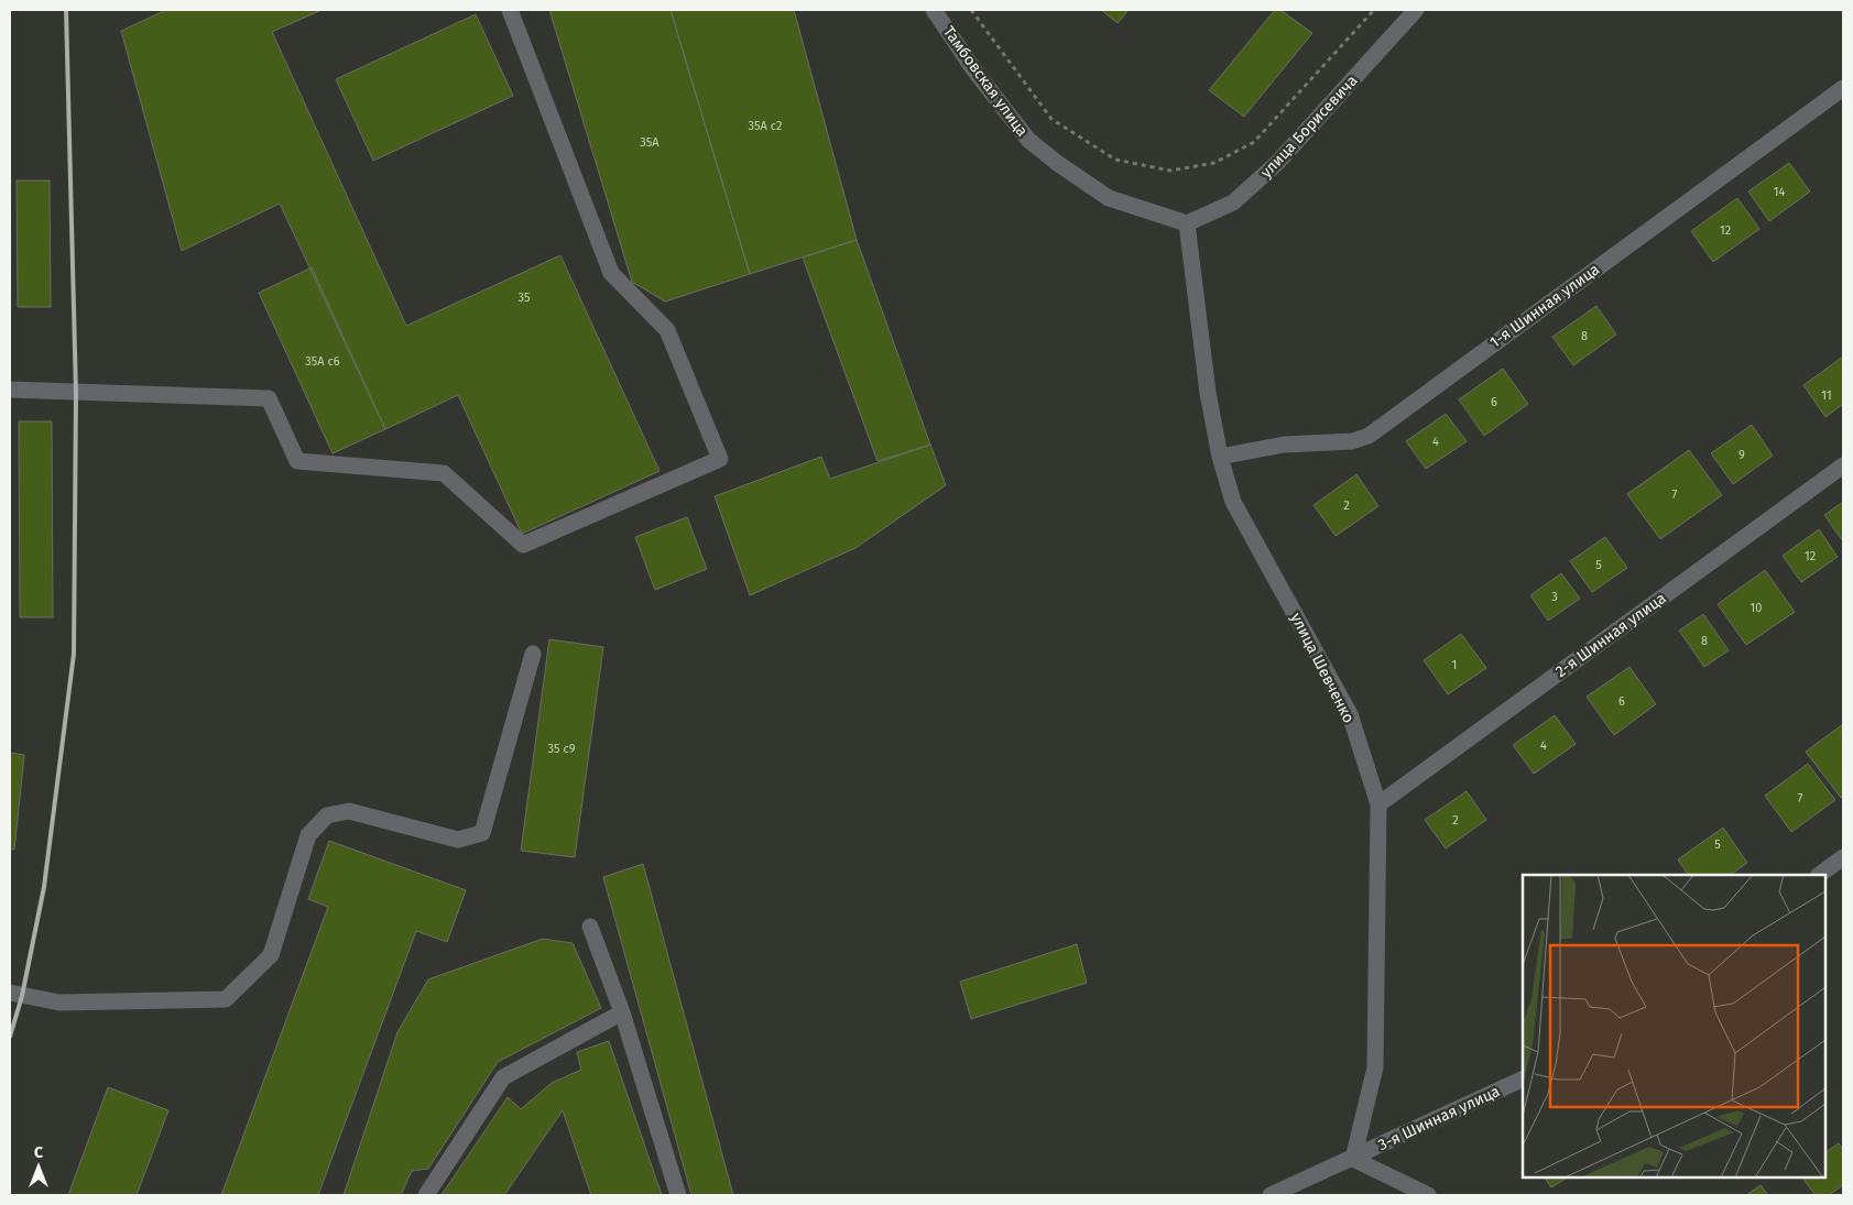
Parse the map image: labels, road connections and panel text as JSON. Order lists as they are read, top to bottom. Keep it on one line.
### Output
{"streets":{"street":["Тамбовская улица","улица Борисевича","1-я Шинная улица","2-я Шинная улица","улица Шевченко","3-я Шинная улица"]},"crossings":[["Тамбовская улица","улица Борисевича"],["Тамбовская улица","улица Шевченко"],["улица Борисевича","улица Шевченко"],["1-я Шинная улица","улица Шевченко"],["2-я Шинная улица","улица Шевченко"],["улица Шевченко","3-я Шинная улица"]],"house_numbers":["35А с2","35А","14","12","35","8","35А с6","11","6","4","9","7","2","12","5","3","10","8","1","6","4","35 с9","7","2","5"],"north":"top"}
